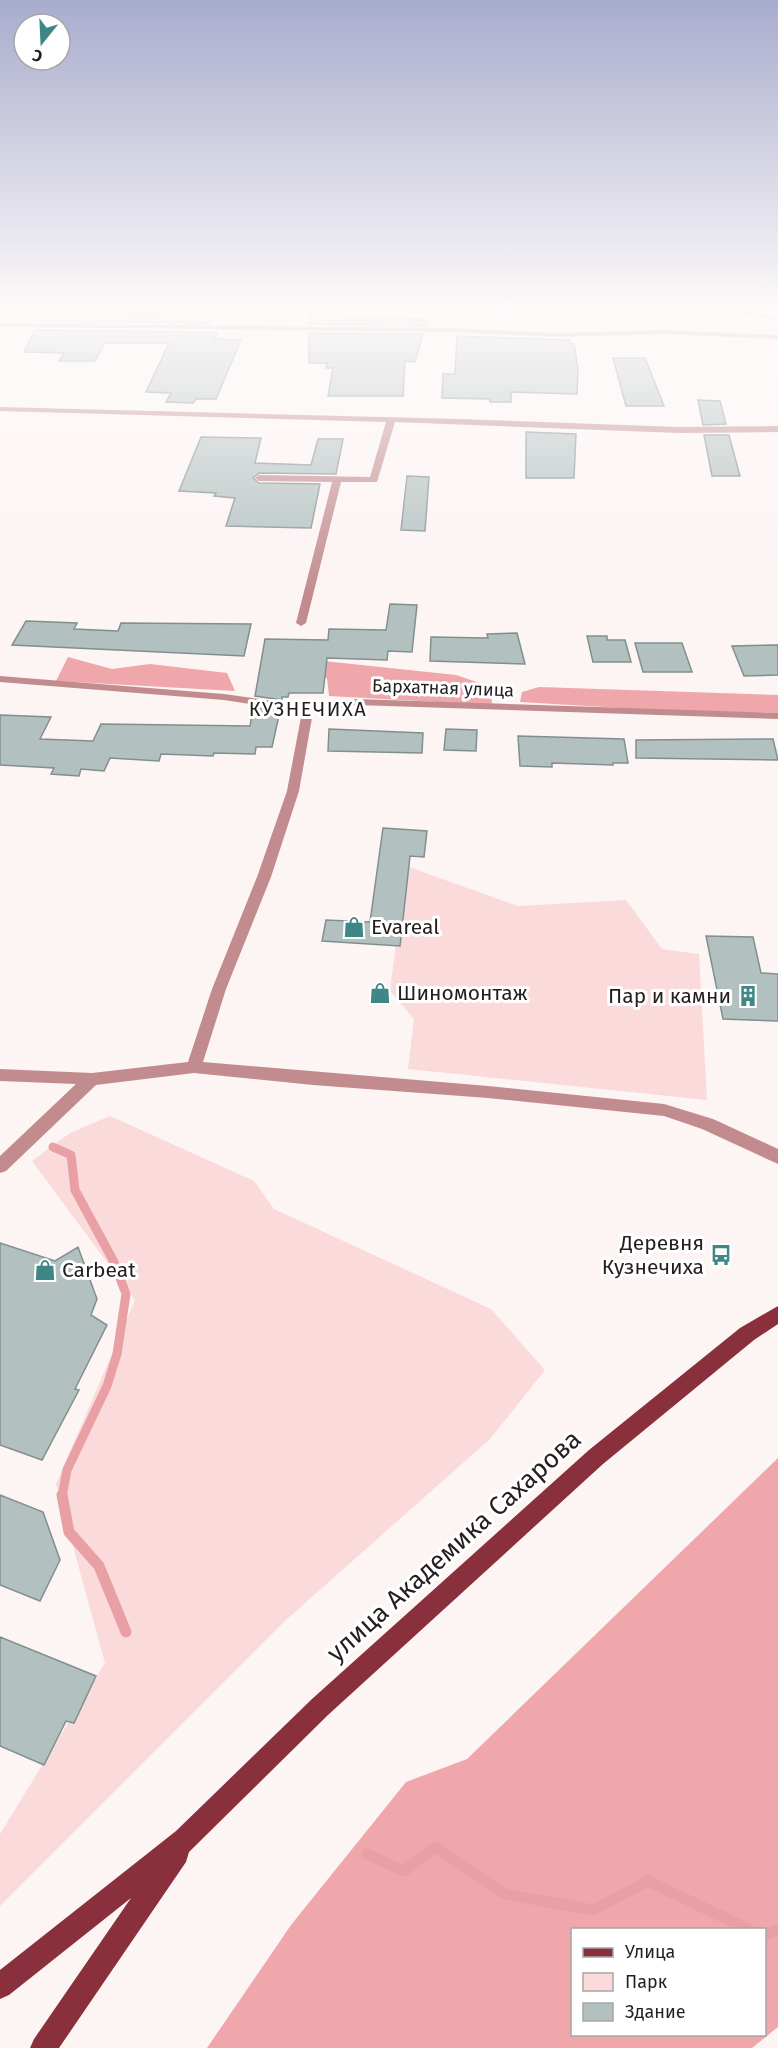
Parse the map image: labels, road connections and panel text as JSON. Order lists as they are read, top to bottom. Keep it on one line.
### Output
{"streets":{"main road":["улица Академика Сахарова"],"street":["Бархатная улица"]},"districts":["КУЗНЕЧИХА"],"places":{"shop":["Evareal","Шиномонтаж","Carbeat"],"building":["Пар и камни"],"bus stop":["Деревня Кузнечиха"]},"legend":["Улица","Парк","Здание"],"north":"bottom"}
